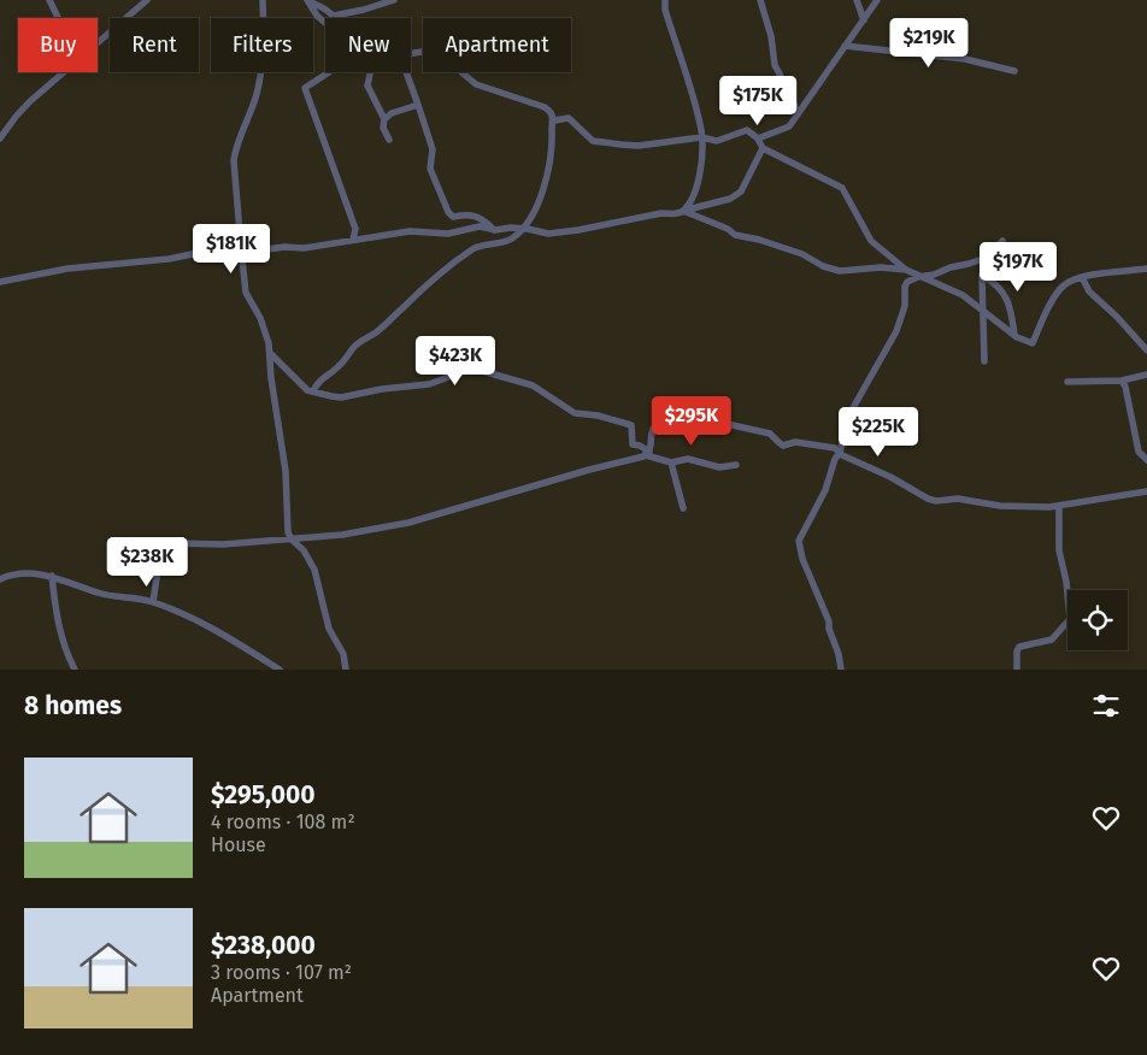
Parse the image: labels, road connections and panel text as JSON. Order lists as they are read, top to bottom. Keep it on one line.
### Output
{"page":{"price":["$219K","$175K","$181K","$197K","$423K","$295K","$225K","$238K"],"chip":["Buy","Rent","Filters","New","Apartment"],"heading":"8 homes","list":[{"name":"$295,000","note":"4 rooms · 108 m² · House"},{"name":"$238,000","note":"3 rooms · 107 m² · Apartment"}]}}
